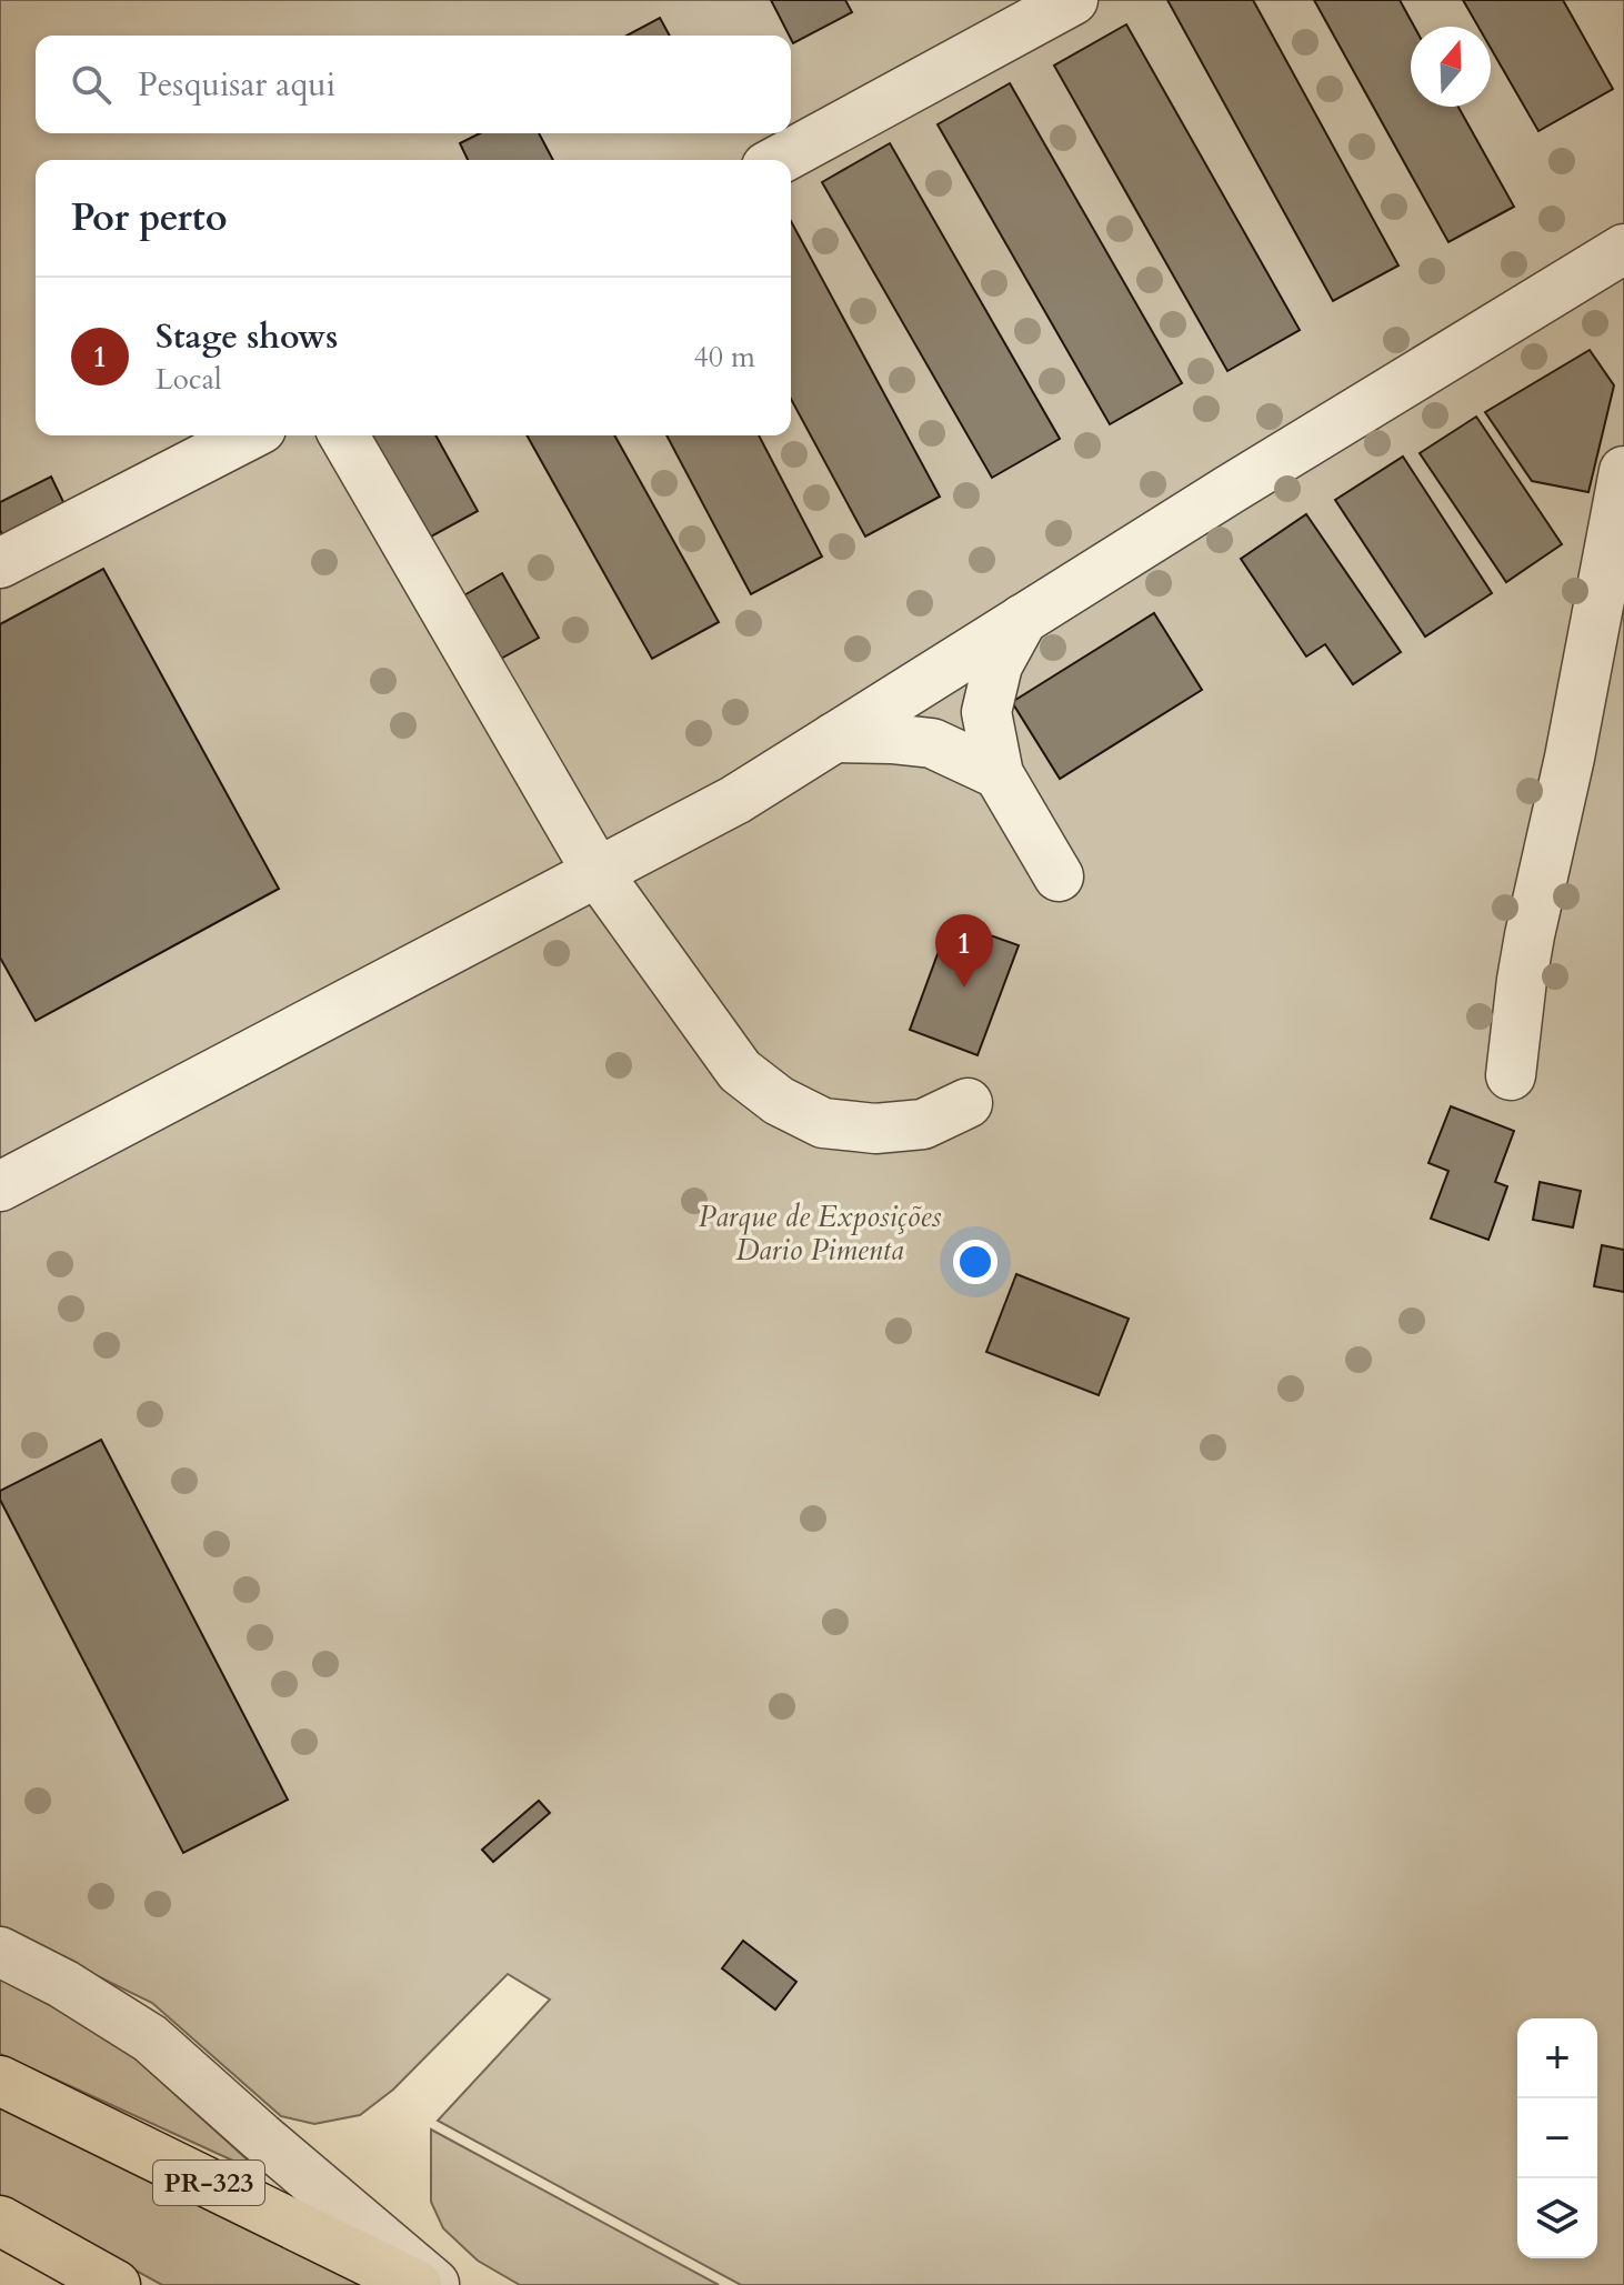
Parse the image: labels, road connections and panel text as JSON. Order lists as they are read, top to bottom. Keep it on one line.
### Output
{"streets":{"highway":["PR-323"]},"parks":["Parque de Exposições Dario Pimenta"],"north":"top","page":{"search":"Pesquisar aqui","heading":"Por perto","list":[{"mark":"1","name":"Stage shows","note":"Local","value":"40 m"}],"pins":"1","map_buttons":["+","−"]}}
